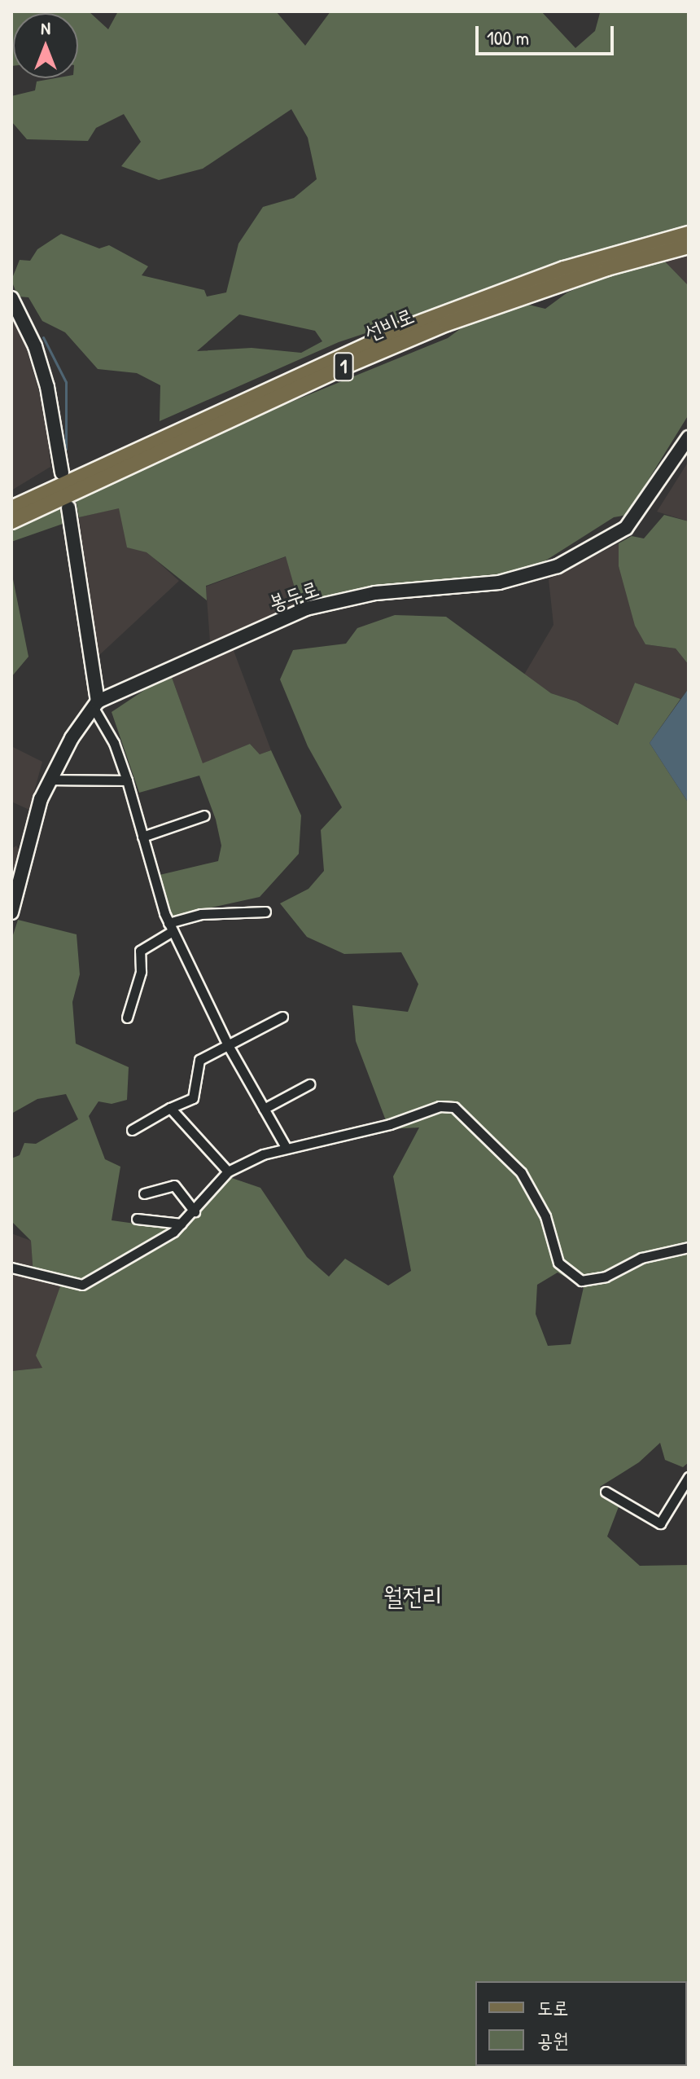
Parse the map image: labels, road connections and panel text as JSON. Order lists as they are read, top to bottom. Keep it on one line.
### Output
{"streets":{"main road":["선비로","1","봉두로"]},"districts":["월전리"],"legend":["도로","공원"],"scale_bar":"100 m","north":"top"}
